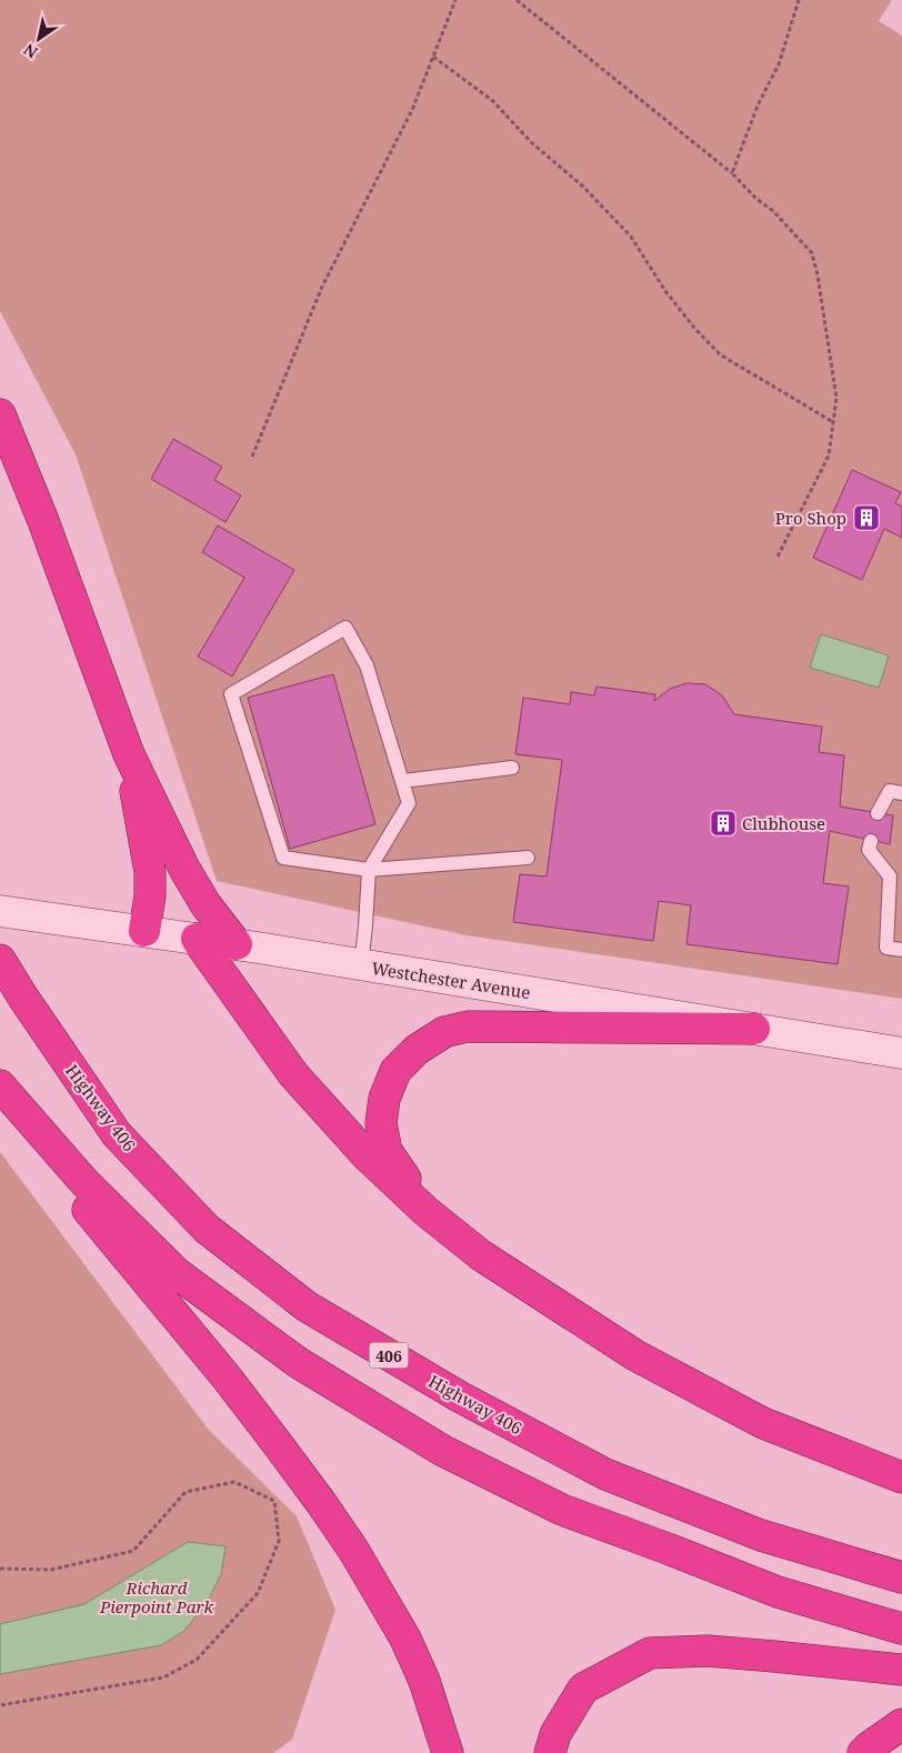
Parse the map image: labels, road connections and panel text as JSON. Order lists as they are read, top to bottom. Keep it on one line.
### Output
{"streets":{"highway":["Highway 406","406"],"main road":["Westchester Avenue"]},"parks":["Richard Pierpoint Park"],"places":{"building":["Pro Shop","Clubhouse"]},"north":"bottom left"}
